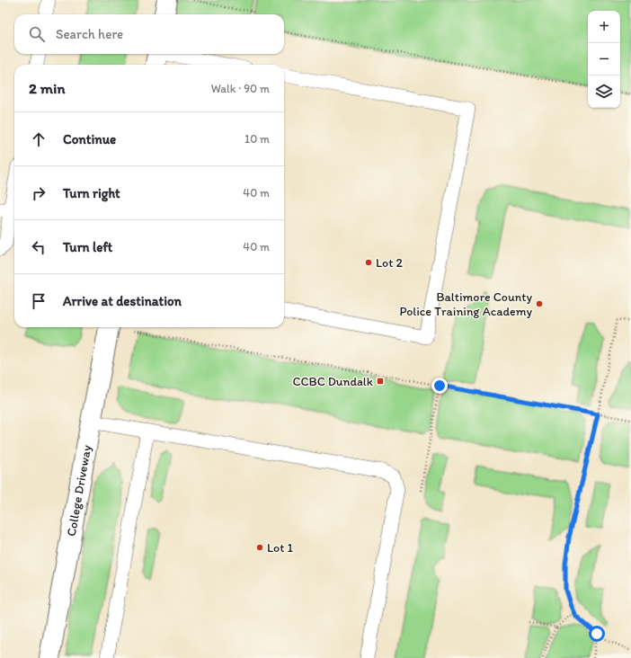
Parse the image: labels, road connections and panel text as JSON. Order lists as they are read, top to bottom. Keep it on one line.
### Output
{"streets":{"street":["College Driveway"]},"places":{"other":["Lot 2","Baltimore County Police Training Academy","Lot 1"],"transit":["CCBC Dundalk"]},"page":{"map_buttons":["+","−"],"search":"Search here","heading":["2 min","Walk · 90 m"],"list":[["Continue","10 m"],["Turn right","40 m"],["Turn left","40 m"],"Arrive at destination"]}}
